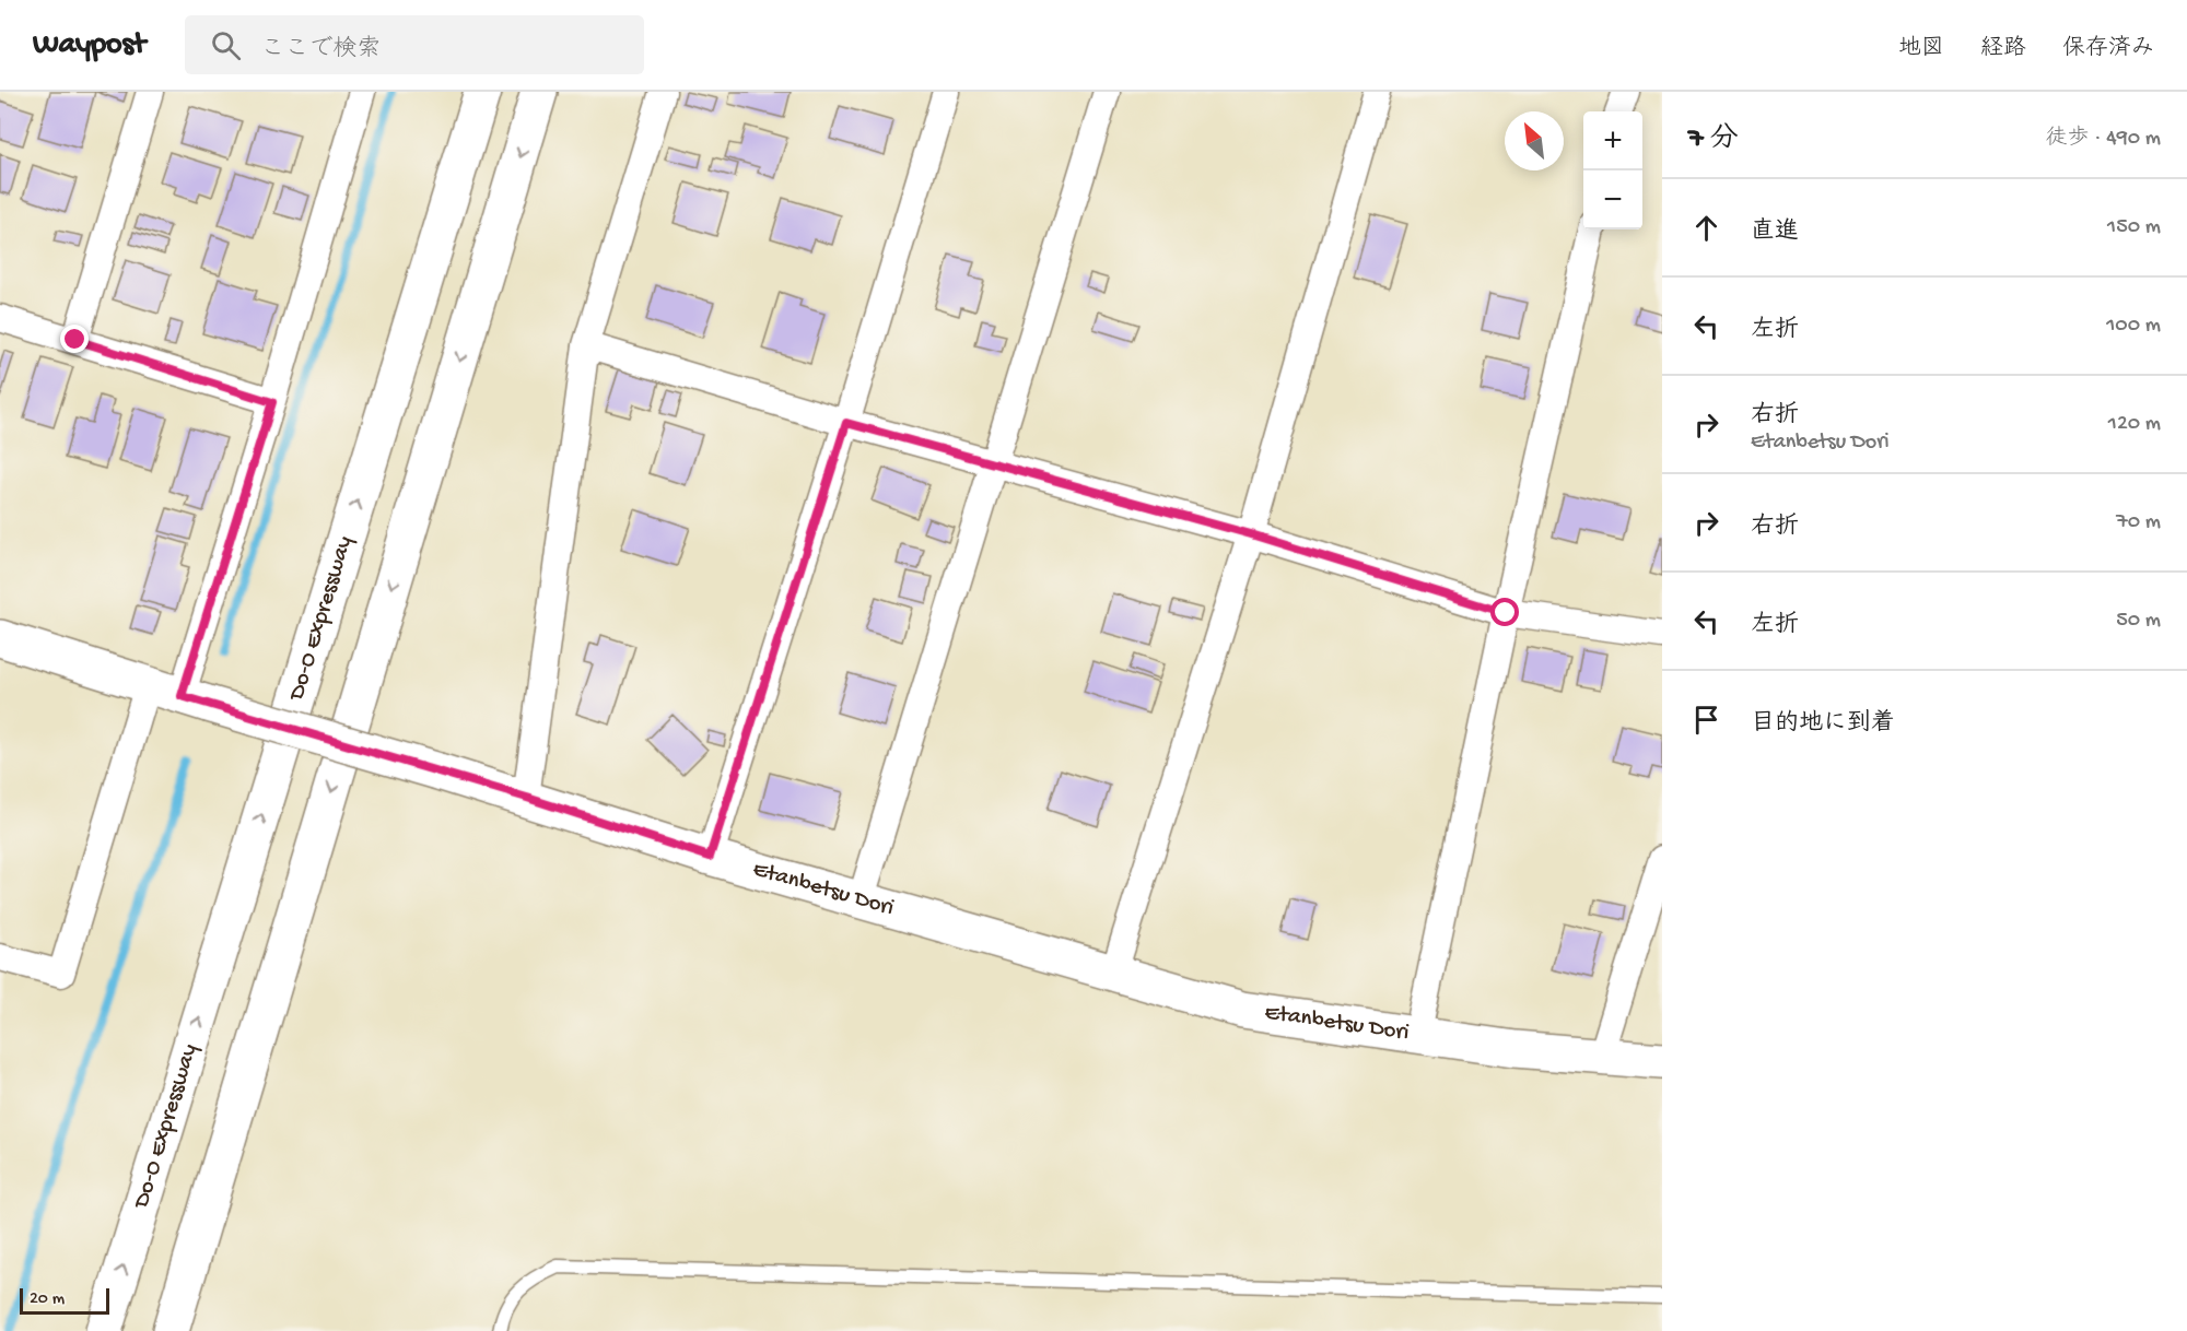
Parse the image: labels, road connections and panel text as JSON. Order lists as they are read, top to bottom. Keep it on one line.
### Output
{"streets":{"main road":["Do-O Expressway","Etanbetsu Dori"]},"scale_bar":"20 m","north":"top left","page":{"header":"Waypost","search":"ここで検索","nav":["地図","経路","保存済み"],"heading":["7 分","徒歩 · 490 m"],"map_buttons":["+","−"],"list":[["直進","150 m"],["左折","100 m"],["右折","Etanbetsu Dori","120 m"],["右折","70 m"],["左折","50 m"],"目的地に到着"],"scale":"20 m"}}
